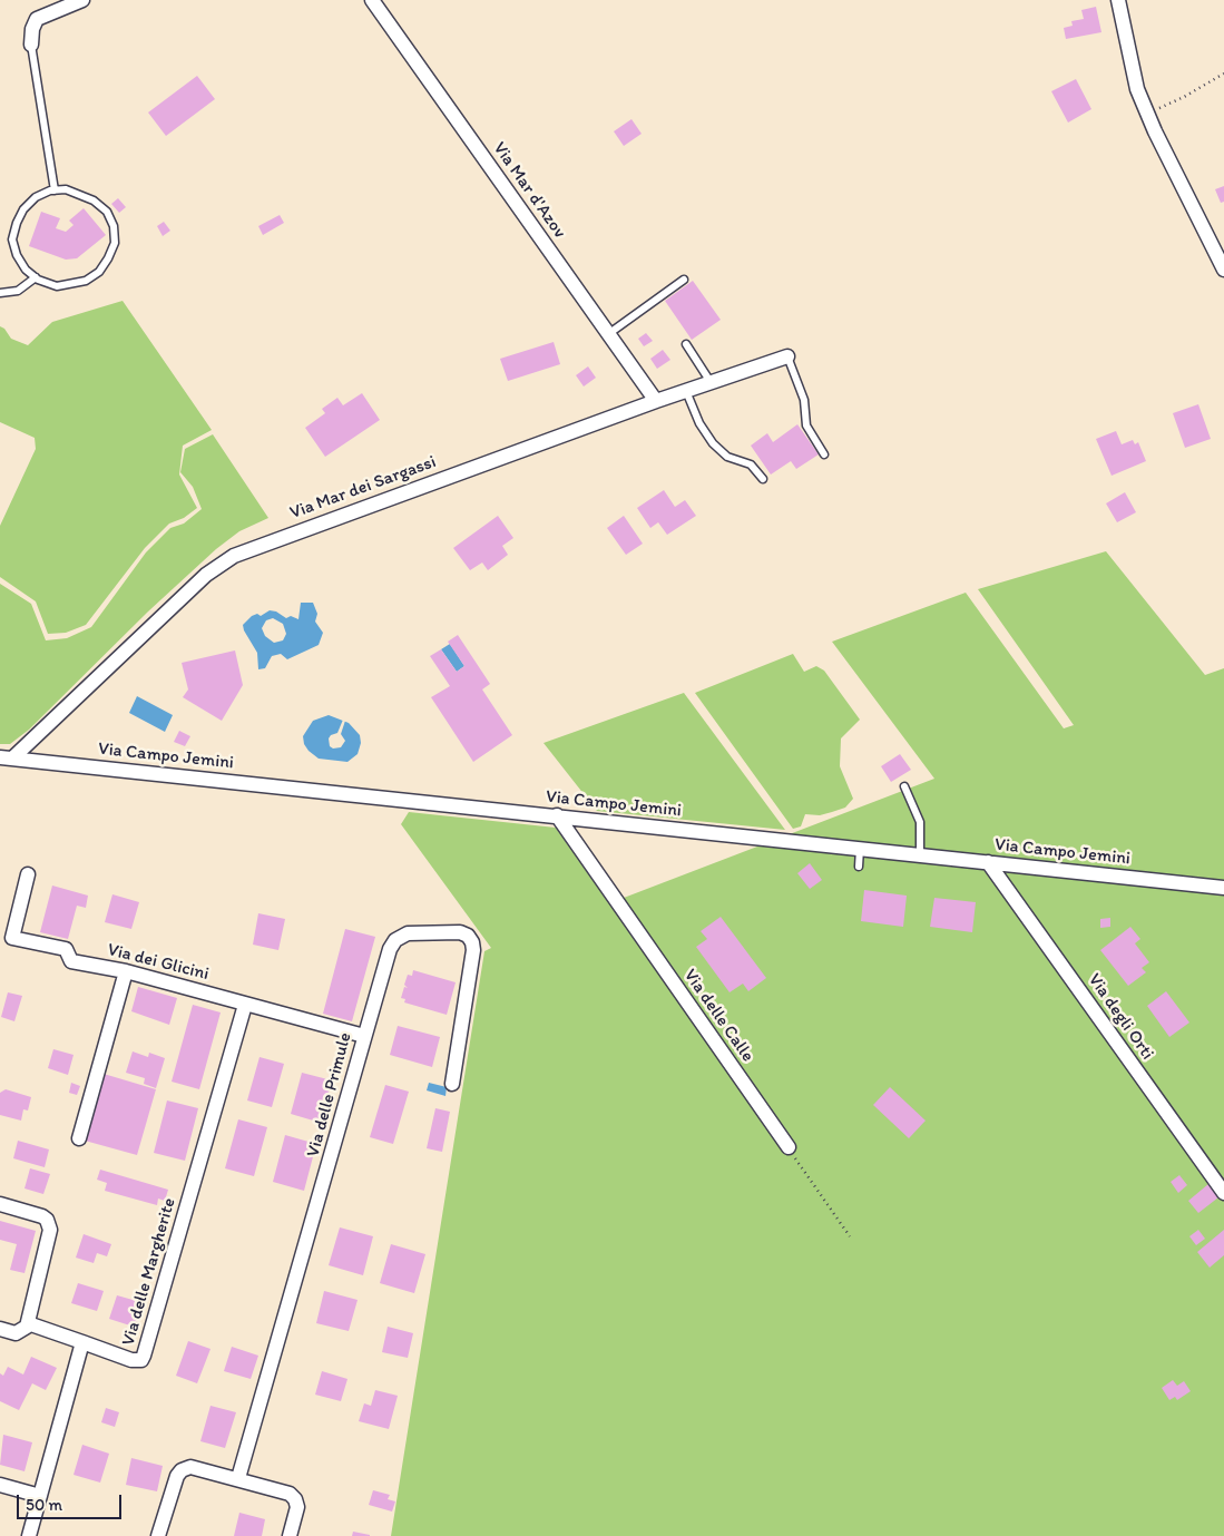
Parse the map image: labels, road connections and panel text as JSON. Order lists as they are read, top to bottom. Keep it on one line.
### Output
{"streets":{"street":["Via Mar d'Azov","Via Mar dei Sargassi","Via Campo Jemini","Via dei Glicini","Via delle Calle","Via degli Orti","Via delle Primule","Via delle Margherite"]},"crossings":[["Via Mar d'Azov","Via Mar dei Sargassi"],["Via Mar dei Sargassi","Via Campo Jemini"],["Via Campo Jemini","Via delle Calle"],["Via Campo Jemini","Via degli Orti"],["Via dei Glicini","Via delle Primule"],["Via dei Glicini","Via delle Margherite"]],"scale_bar":"50 m"}
